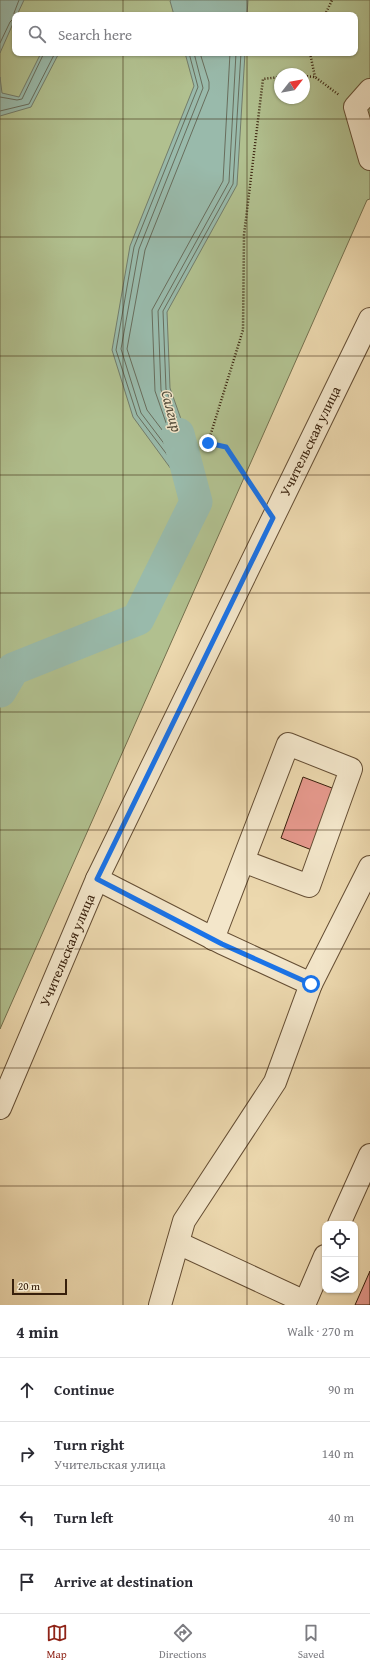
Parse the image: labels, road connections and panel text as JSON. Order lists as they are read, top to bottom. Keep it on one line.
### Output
{"streets":{"street":["Учительская улица"]},"water":["Салгир"],"scale_bar":"20 m","north":"top right","page":{"search":"Search here","scale":"20 m","heading":["4 min","Walk · 270 m"],"list":[["Continue","90 m"],["Turn right","Учительская улица","140 m"],["Turn left","40 m"],"Arrive at destination"],"nav":["Map","Directions","Saved"]}}
